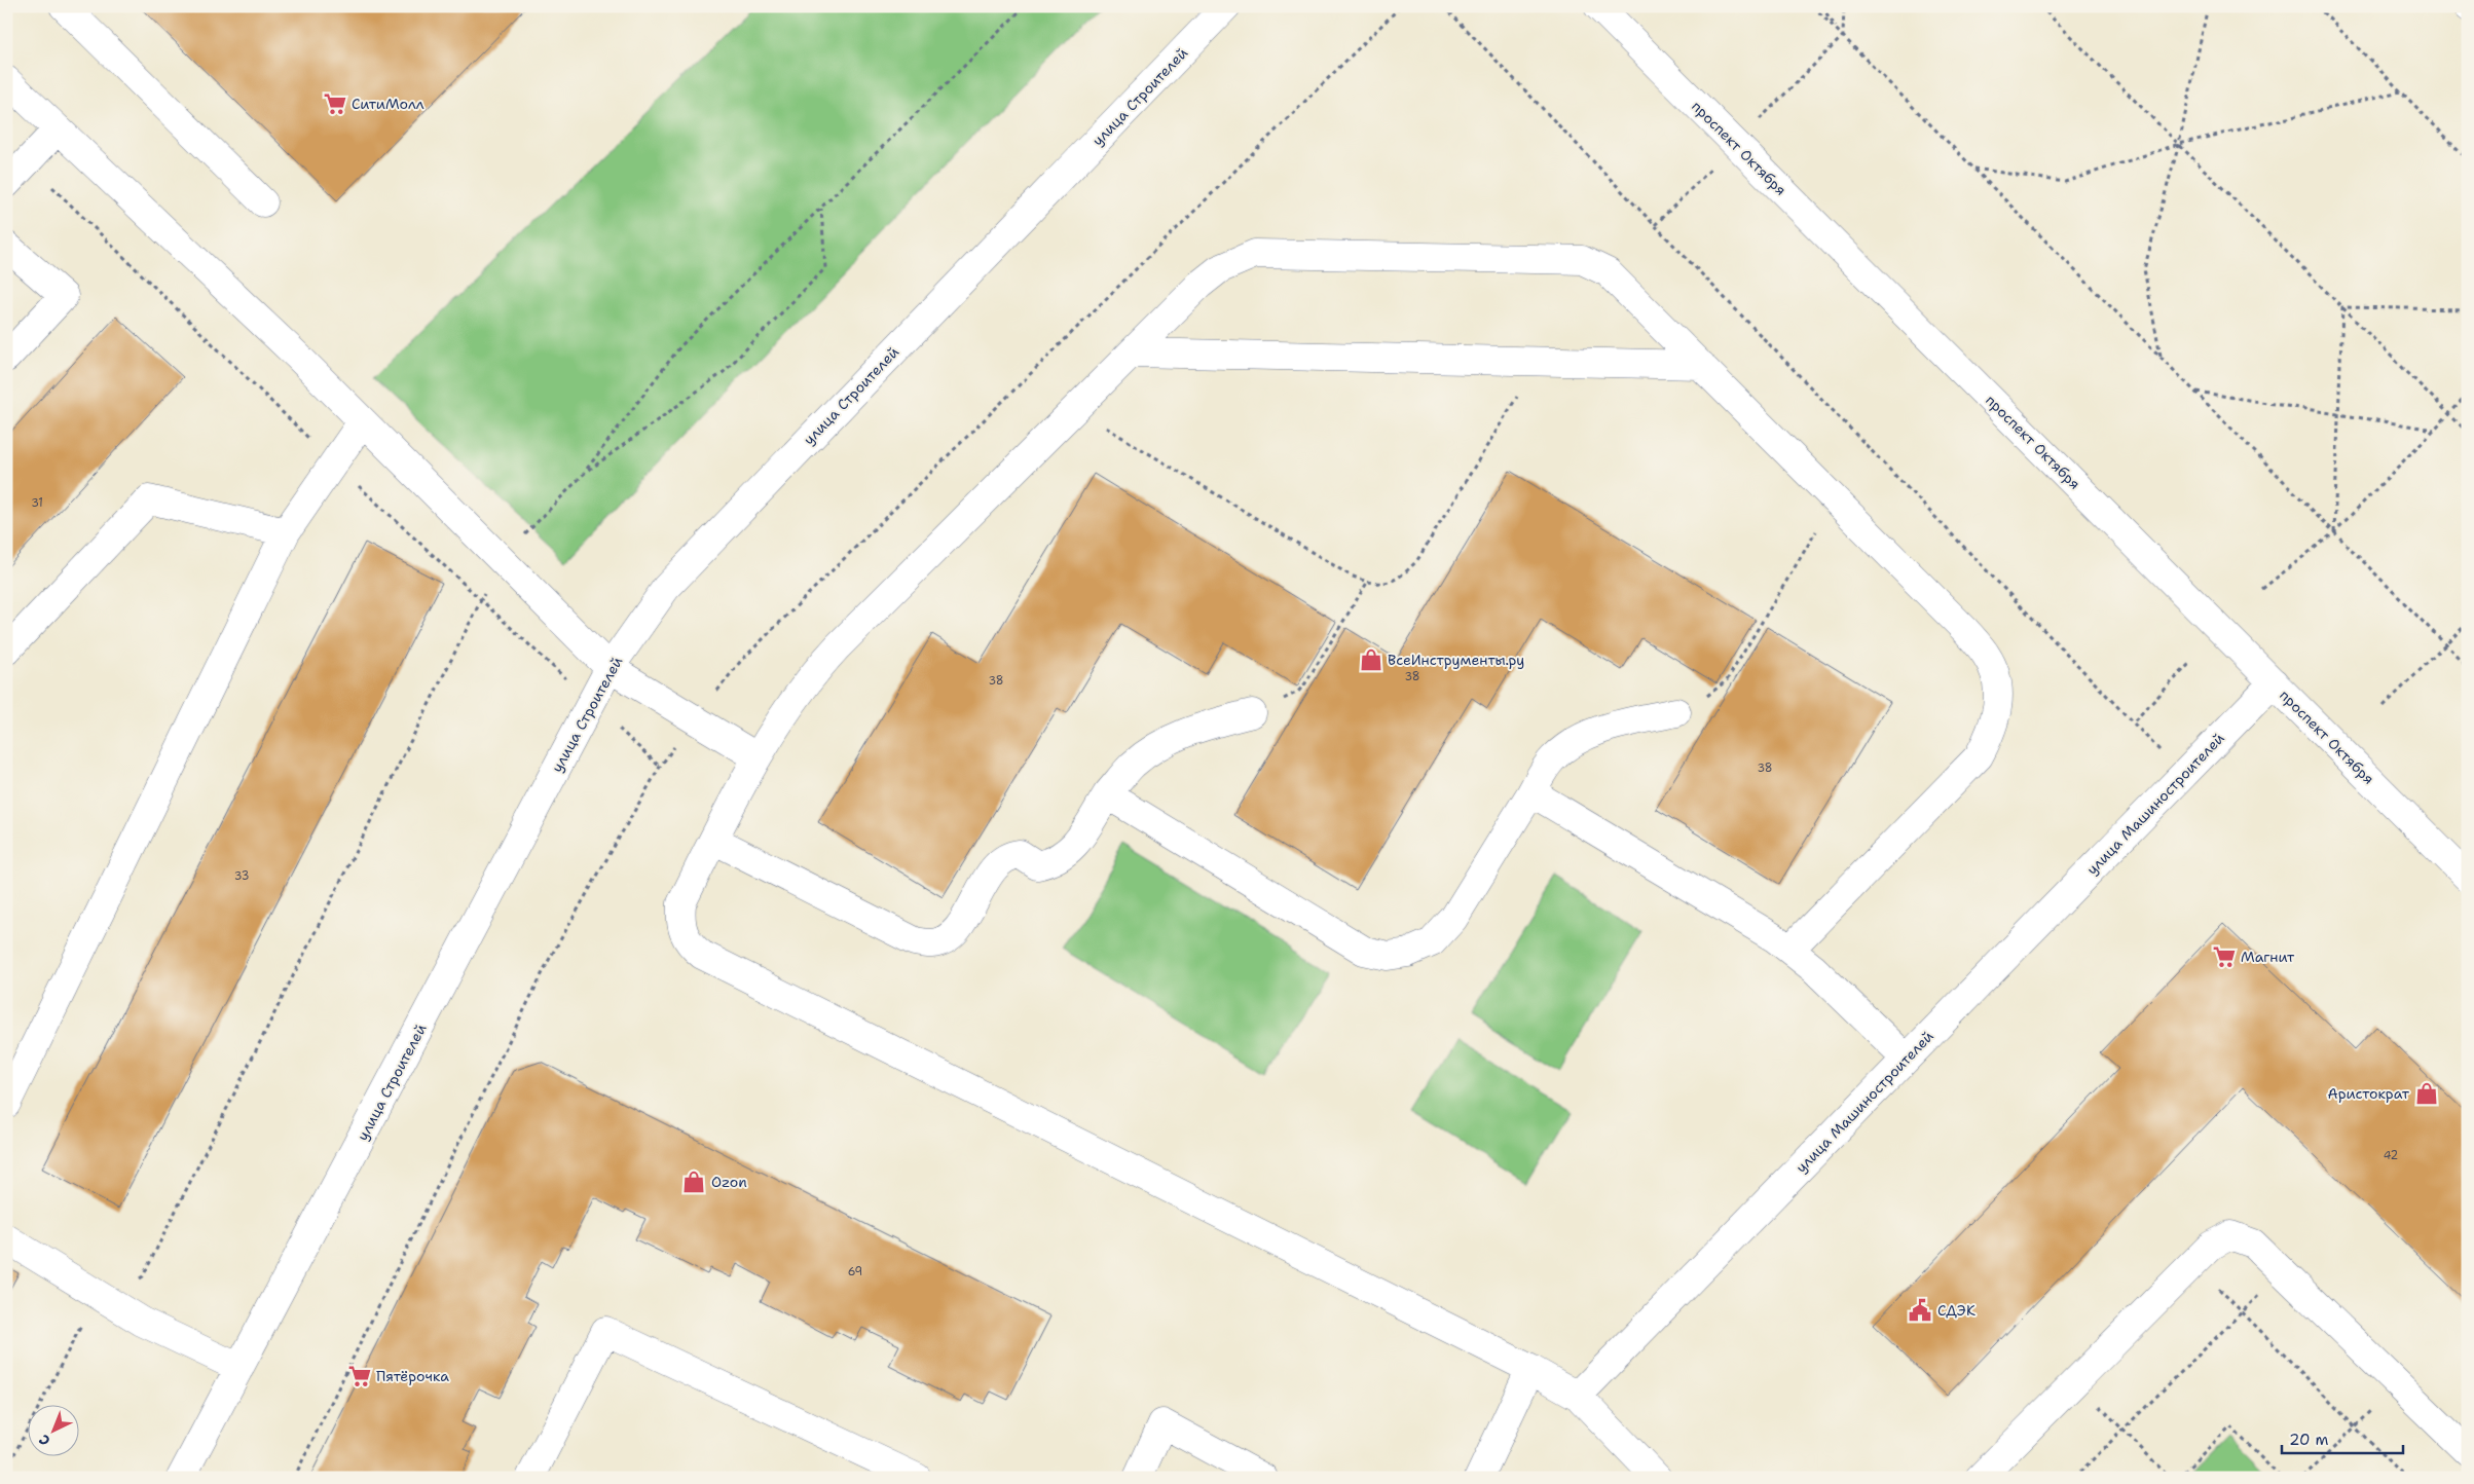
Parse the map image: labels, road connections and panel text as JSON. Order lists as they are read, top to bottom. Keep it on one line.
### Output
{"streets":{"street":["улица Строителей","проспект Октября","улица Машиностроителей"]},"crossings":[["проспект Октября","улица Машиностроителей"]],"places":{"supermarket":["СитиМолл","Магнит","Пятёрочка"],"shop":["ВсеИнструменты.ру","Аристократ","Ozon"],"public building":["СДЭК"]},"house_numbers":["31","38","38","38","33","42","69"],"scale_bar":"20 m","north":"bottom left"}
